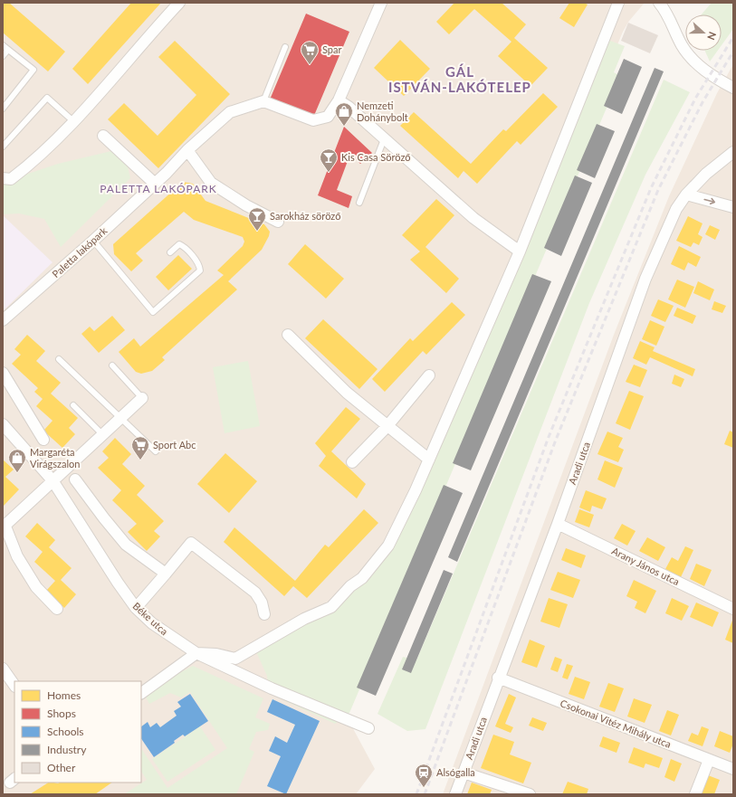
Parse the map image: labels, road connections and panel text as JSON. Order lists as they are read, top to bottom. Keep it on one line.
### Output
{"streets":{"street":["Paletta lakópark","Aradi utca","Arany János utca","Béke utca","Csokonai Vitéz Mihály utca"]},"crossings":[["Aradi utca","Arany János utca"],["Aradi utca","Csokonai Vitéz Mihály utca"]],"districts":["GÁL ISTVÁN-LAKÓTELEP","PALETTA LAKÓPARK"],"places":{"supermarket":["Spar","Sport Abc"],"shop":["Nemzeti Dohánybolt","Margaréta Virágszalon"],"bar":["Kis Casa Söröző","Sarokház söröző"],"station":["Alsógalla"]},"legend":["Homes","Shops","Schools","Industry","Other"],"north":"right"}
